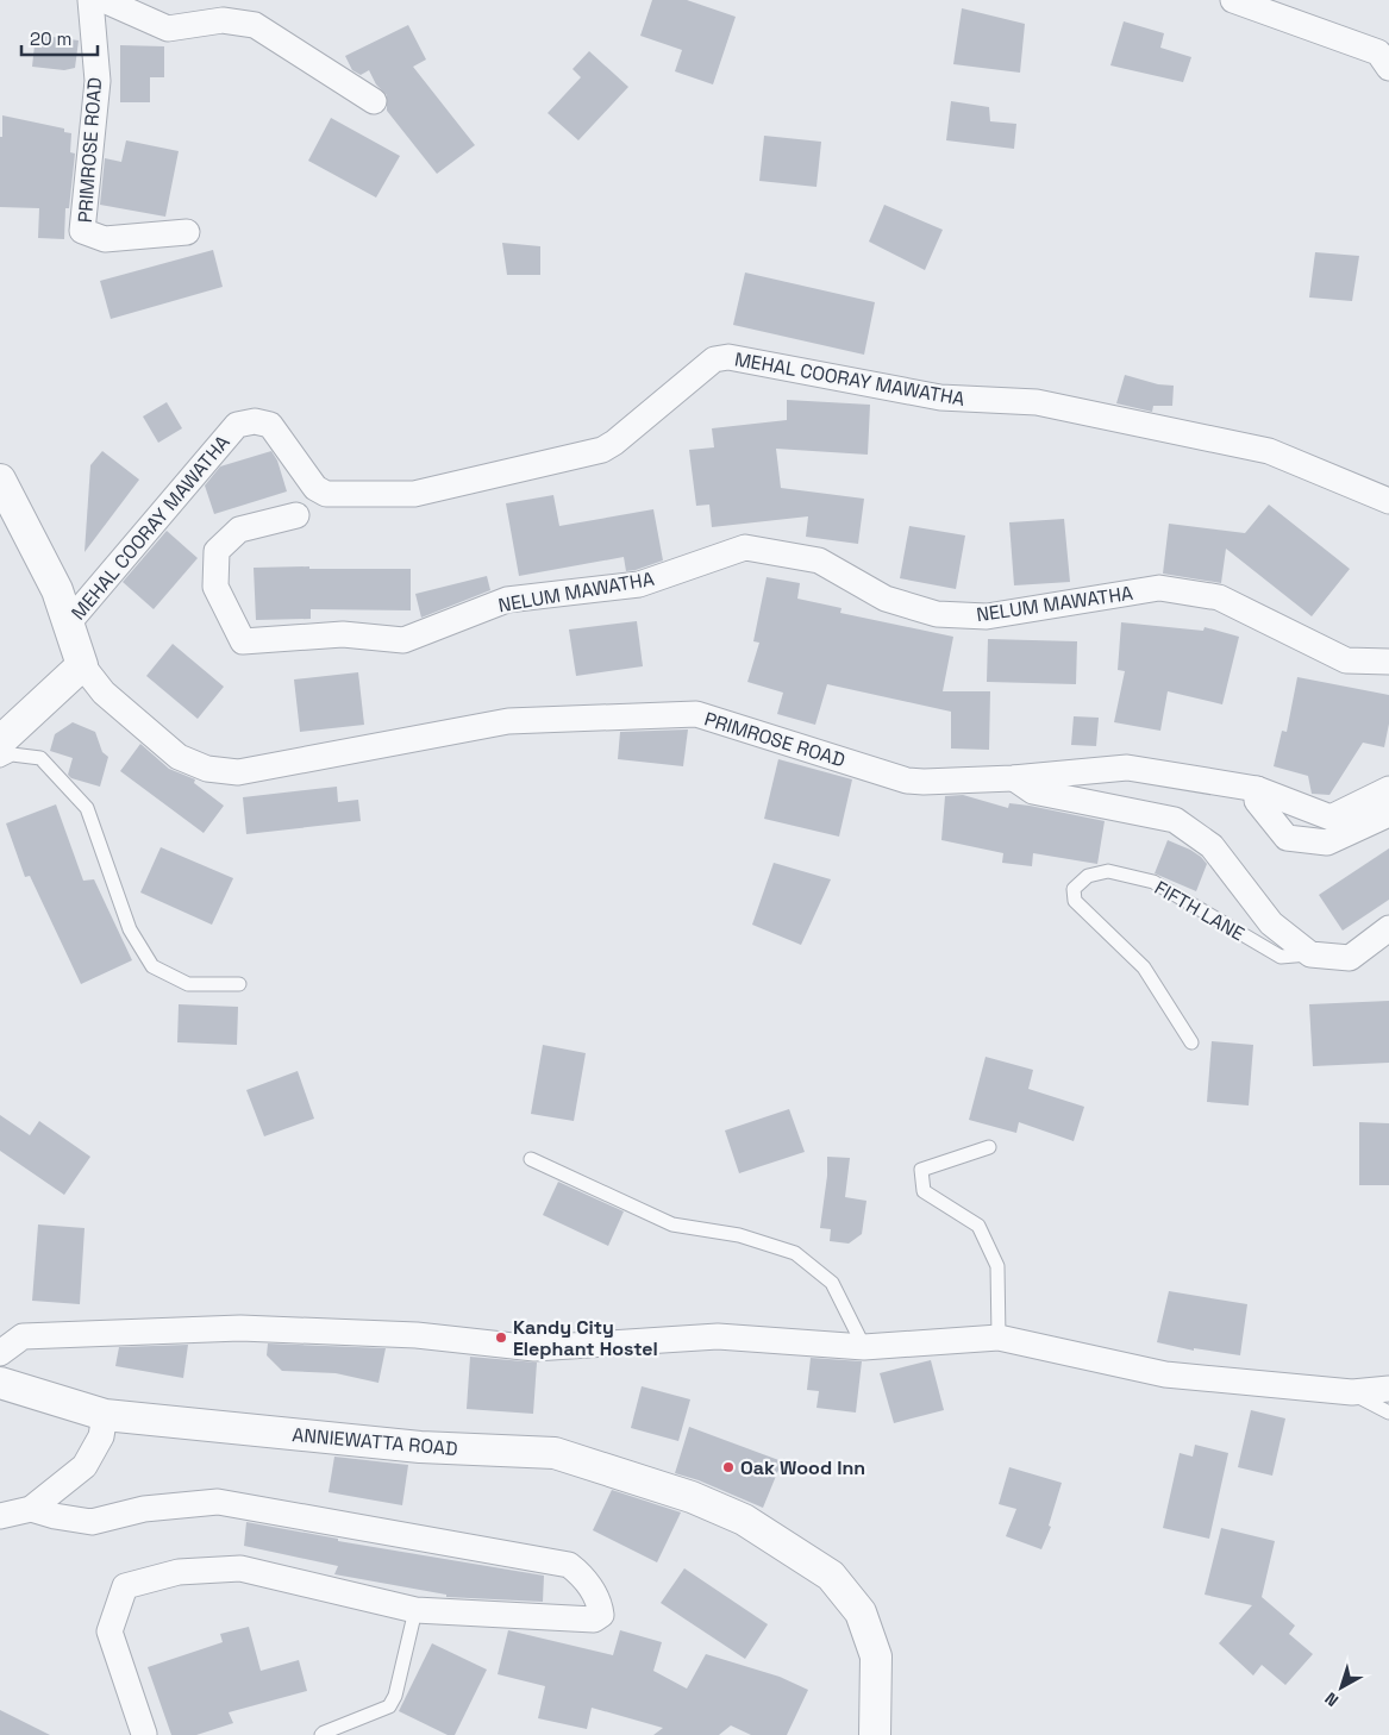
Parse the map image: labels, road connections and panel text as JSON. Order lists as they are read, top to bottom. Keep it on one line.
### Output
{"streets":{"street":["PRIMROSE ROAD","MEHAL COORAY MAWATHA","NELUM MAWATHA","ANNIEWATTA ROAD"],"lane":["FIFTH LANE"]},"places":["Kandy City Elephant Hostel","Oak Wood Inn"],"scale_bar":"20 m","north":"bottom left"}
